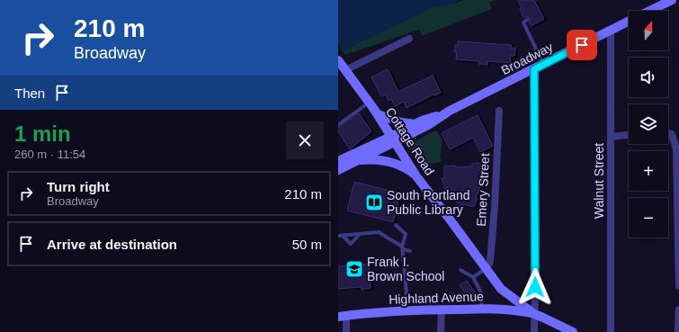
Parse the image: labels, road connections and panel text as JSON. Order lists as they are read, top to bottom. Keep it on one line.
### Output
{"streets":{"main road":["Broadway","Cottage Road","Highland Avenue"],"street":["Walnut Street","Emery Street"]},"crossings":[["Broadway","Cottage Road"],["Broadway","Walnut Street"],["Cottage Road","Emery Street"],["Cottage Road","Highland Avenue"]],"places":{"library":["South Portland Public Library"],"school or university":["Frank I. Brown School"]},"north":"top","page":{"turn":["210 m","Broadway"],"map_buttons":["+","−"],"then":"Then","heading":["1 min","260 m · 11:54"],"list":[{"name":"Turn right","note":"Broadway","value":"210 m"},{"name":"Arrive at destination","value":"50 m"}]}}
